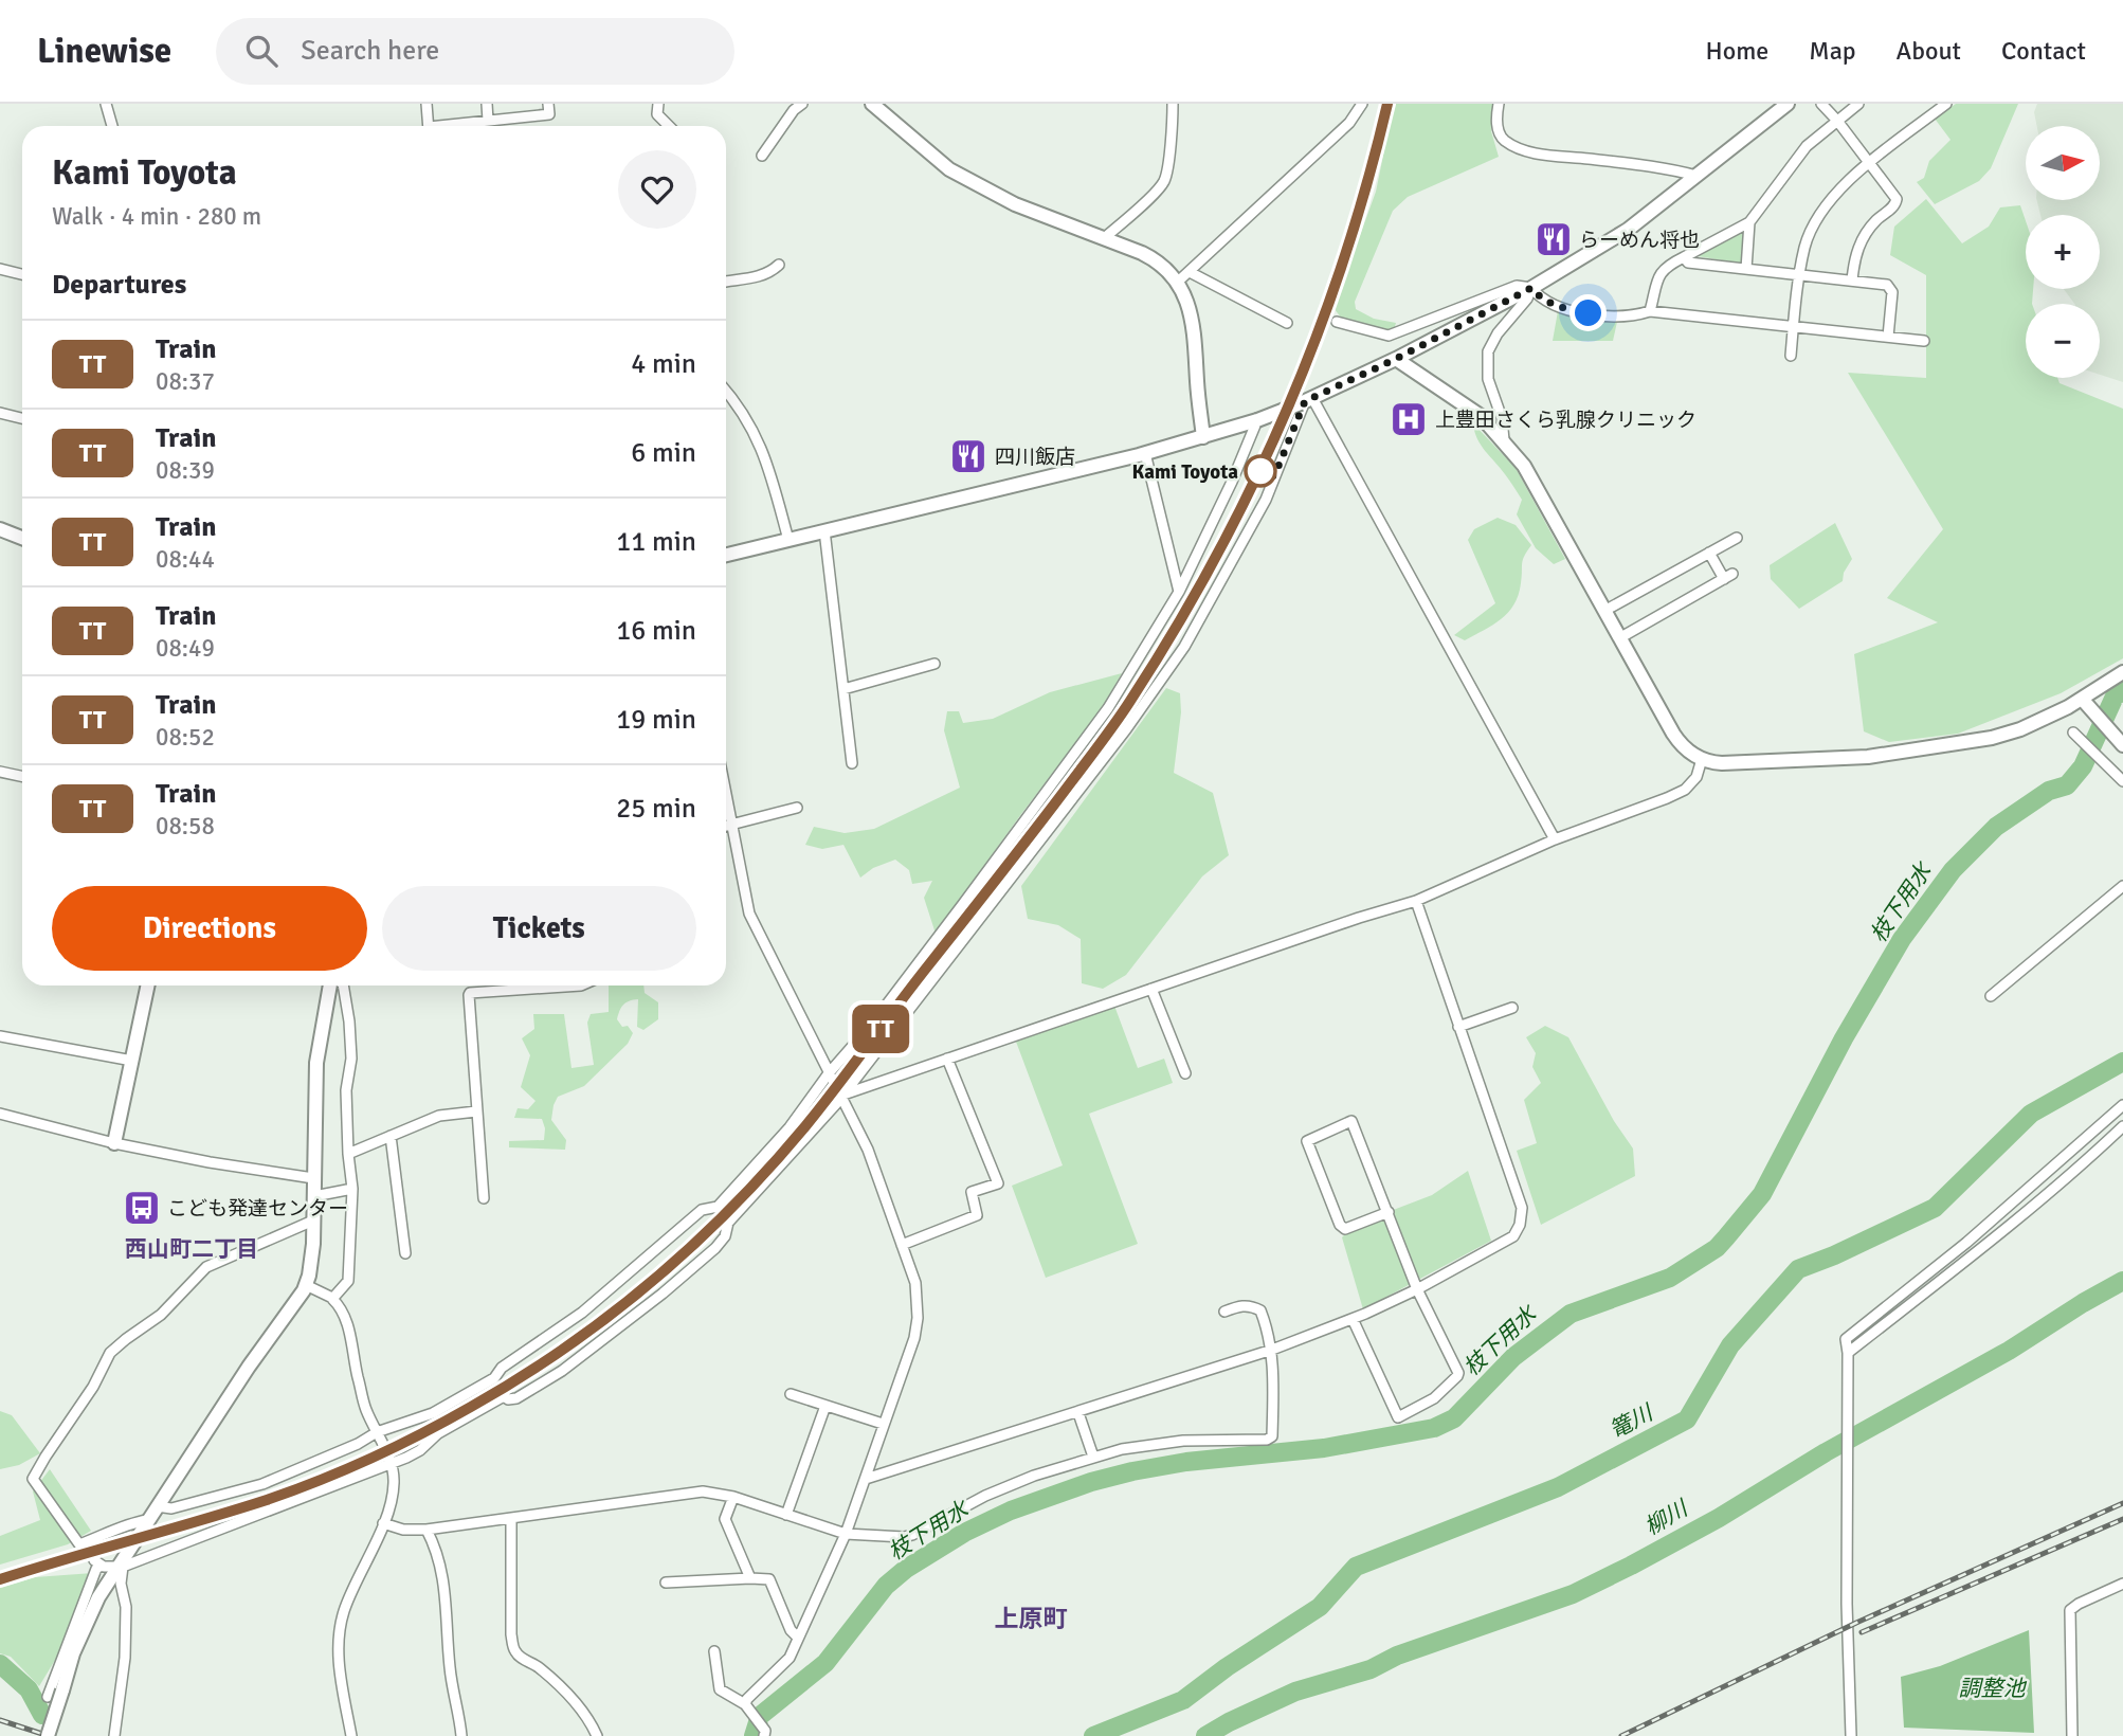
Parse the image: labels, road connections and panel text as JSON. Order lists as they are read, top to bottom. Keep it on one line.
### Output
{"districts":["西山町二丁目","上原町"],"water":["枝下用水","篭川","柳川","調整池"],"places":{"restaurant":["らーめん将也","四川飯店"],"hospital":["上豊田さくら乳腺クリニック"],"other":["Kami Toyota"],"bus stop":["こども発達センター"]},"north":"right","page":{"header":"Linewise","search":"Search here","nav":["Home","Map","About","Contact"],"on_map":"TT","map_buttons":["+","−"],"heading":[["Kami Toyota","Walk · 4 min · 280 m"],"Departures"],"list":[{"mark":"TT","name":"Train","note":"08:37","value":"4 min"},{"mark":"TT","name":"Train","note":"08:39","value":"6 min"},{"mark":"TT","name":"Train","note":"08:44","value":"11 min"},{"mark":"TT","name":"Train","note":"08:49","value":"16 min"},{"mark":"TT","name":"Train","note":"08:52","value":"19 min"},{"mark":"TT","name":"Train","note":"08:58","value":"25 min"}],"buttons":["Directions","Tickets"]}}
